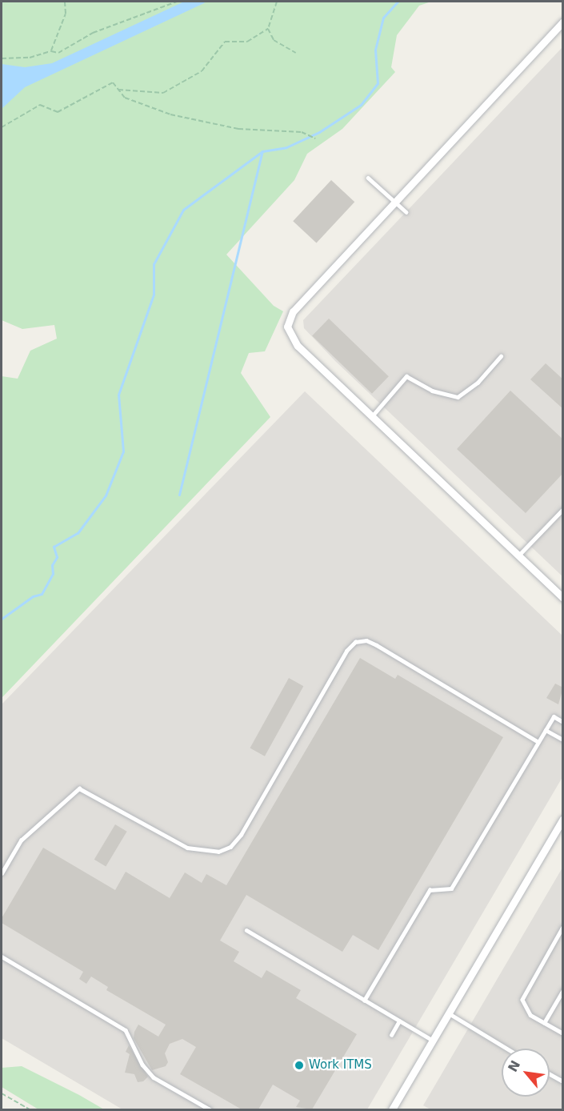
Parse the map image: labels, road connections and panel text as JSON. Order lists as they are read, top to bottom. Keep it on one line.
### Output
{"places":["Work ITMS"],"north":"top left"}
